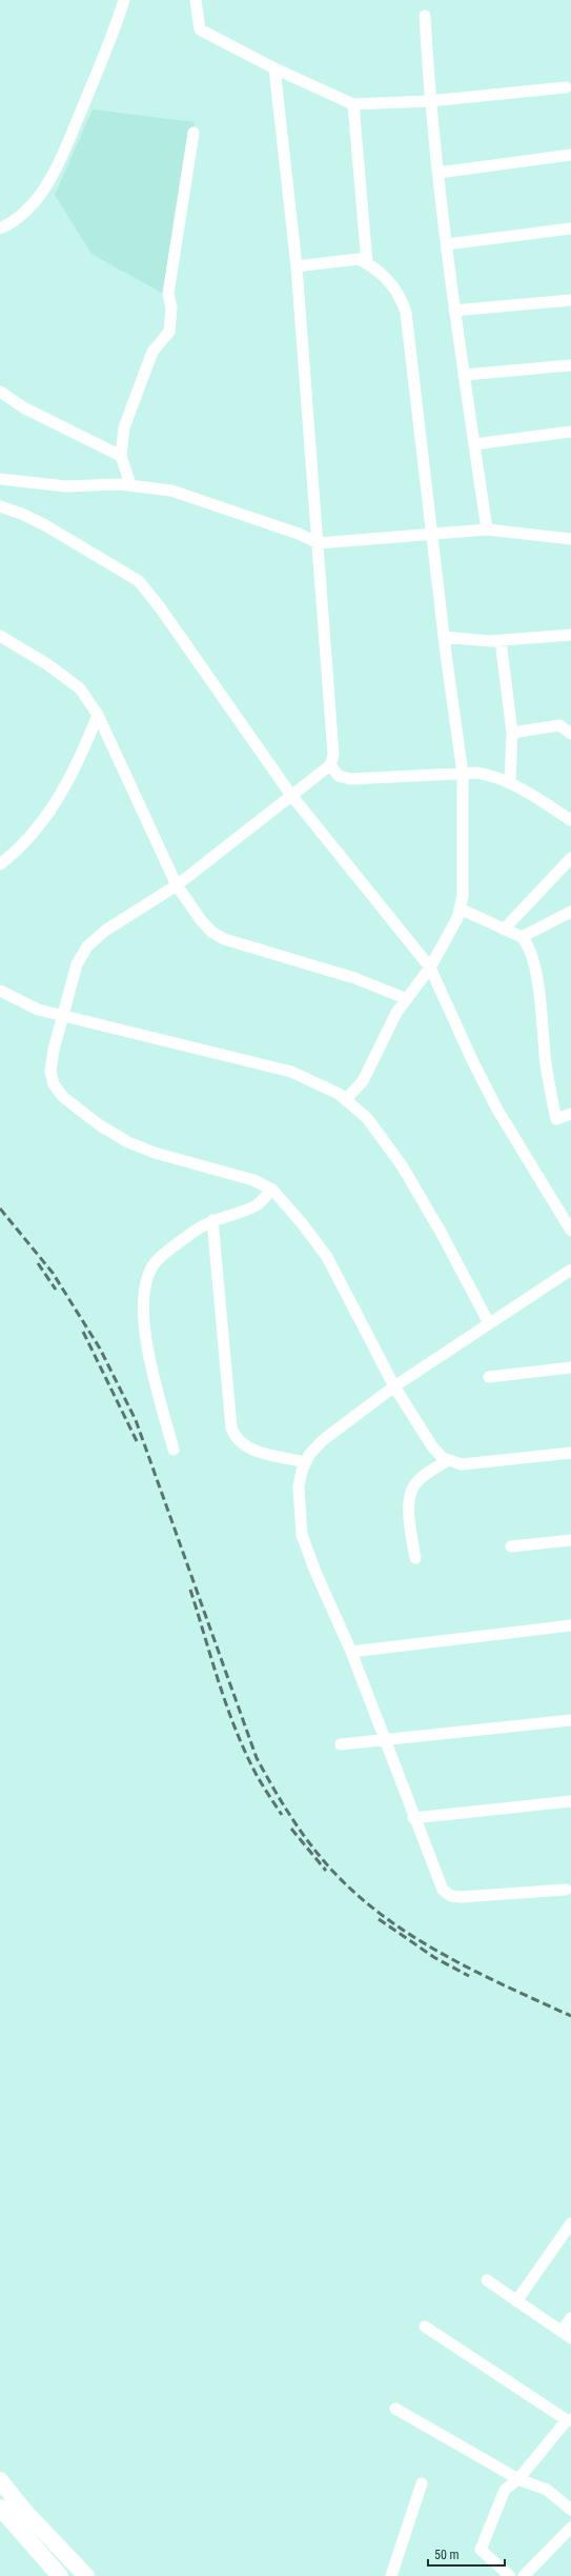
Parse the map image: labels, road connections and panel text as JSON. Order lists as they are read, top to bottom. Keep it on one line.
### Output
{"scale_bar":"50 m"}
